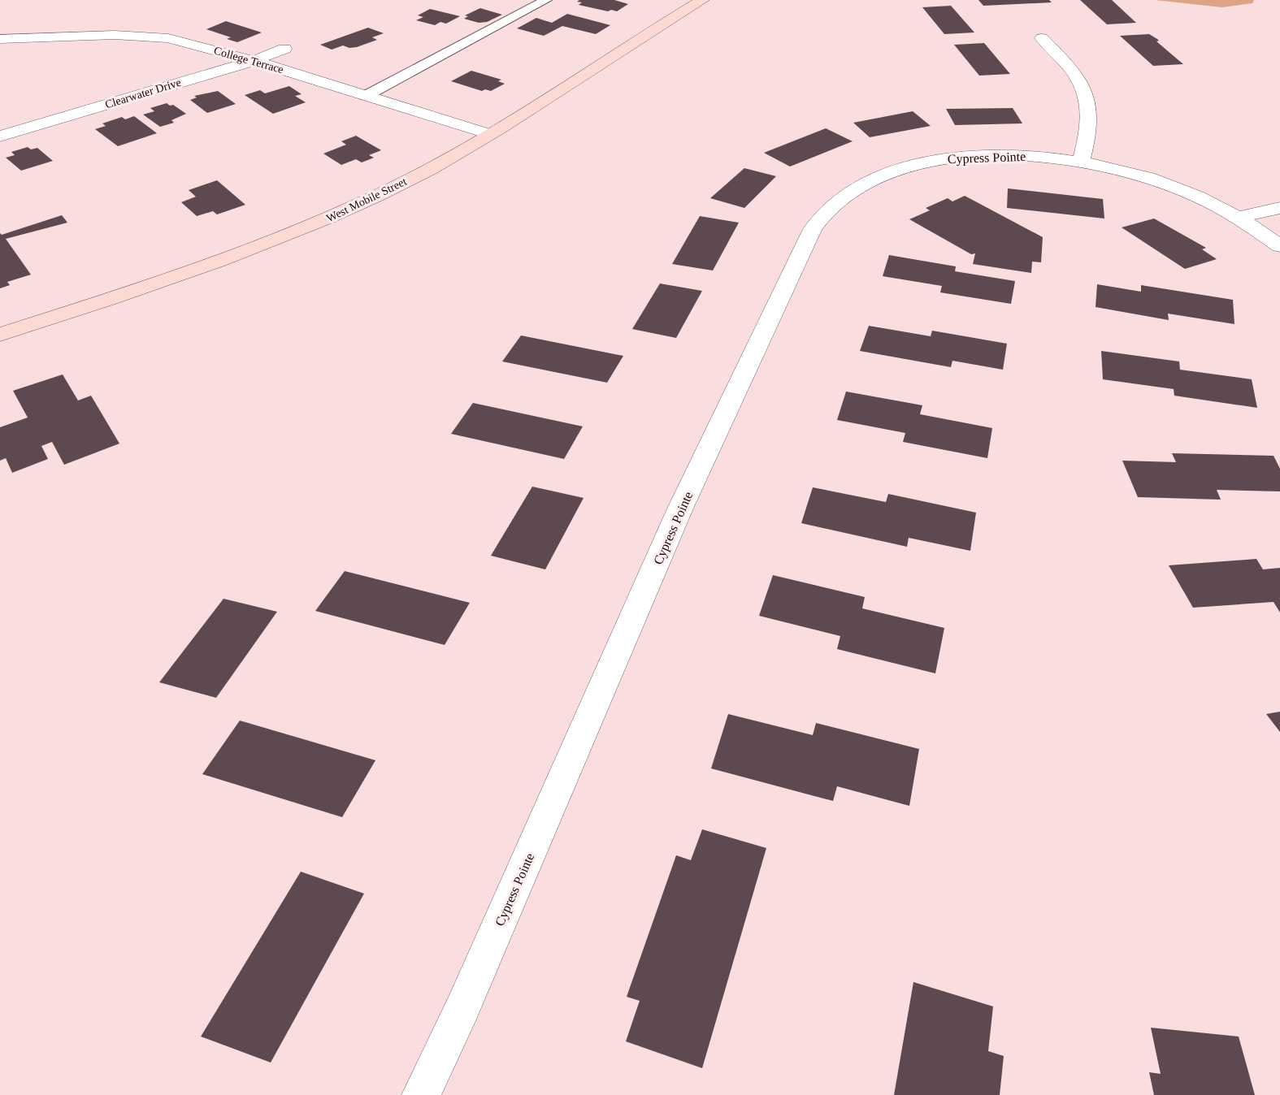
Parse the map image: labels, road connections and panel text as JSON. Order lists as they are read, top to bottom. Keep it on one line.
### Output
{"streets":{"street":["College Terrace","Clearwater Drive","Cypress Pointe","West Mobile Street"]},"crossings":[["College Terrace","Clearwater Drive"],["College Terrace","West Mobile Street"]]}
